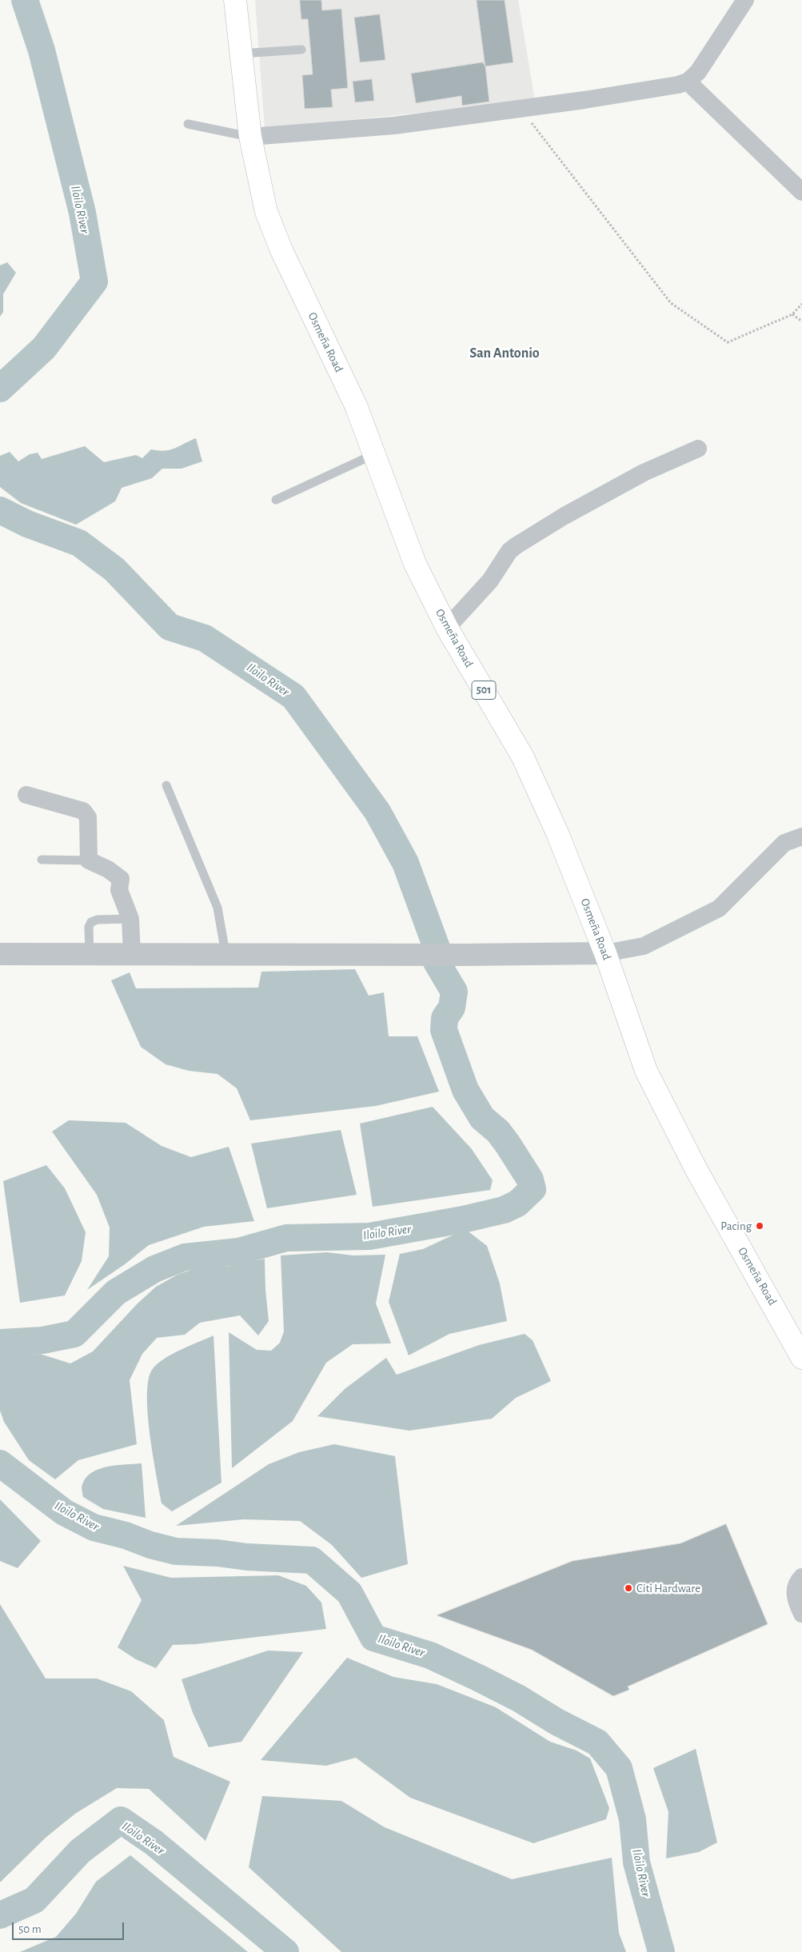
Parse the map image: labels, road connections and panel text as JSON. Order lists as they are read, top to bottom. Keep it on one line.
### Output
{"streets":{"main road":["Osmeña Road","501"]},"districts":["San Antonio"],"water":["Iloilo River"],"places":["Pacing","Citi Hardware"],"scale_bar":"50 m"}
